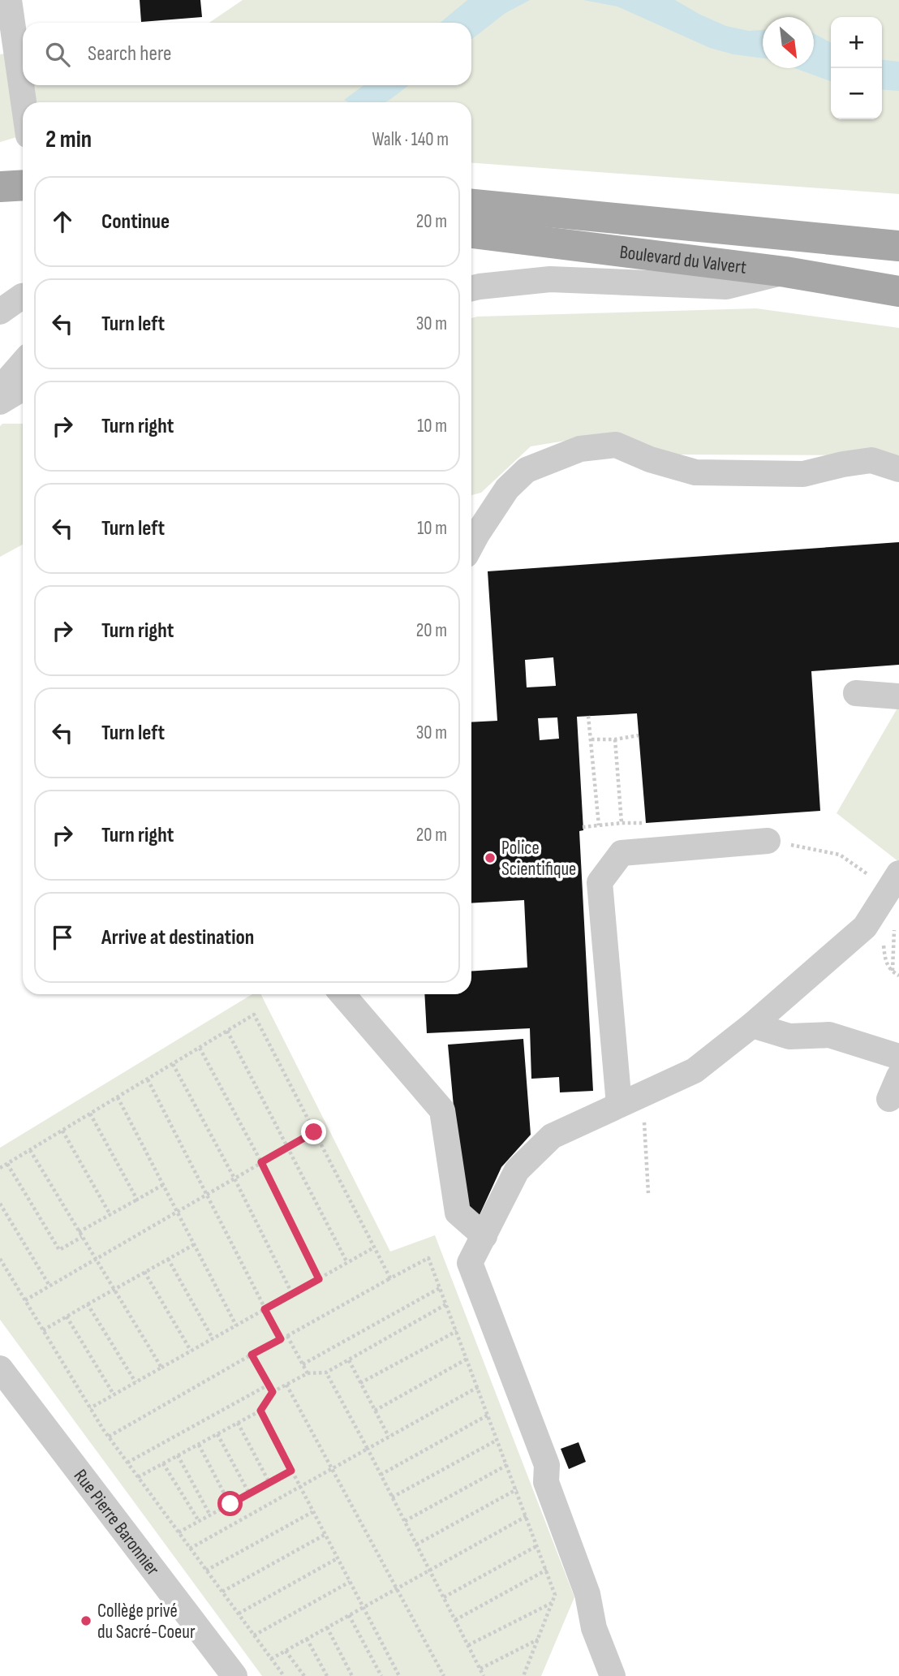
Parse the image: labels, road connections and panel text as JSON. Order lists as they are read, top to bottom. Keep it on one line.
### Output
{"streets":{"main road":["Boulevard du Valvert"],"street":["Rue Pierre Baronnier"]},"places":["Police Scientifique","Collège privé du Sacré-Coeur"],"north":"bottom right","page":{"map_buttons":["+","−"],"search":"Search here","heading":["2 min","Walk · 140 m"],"list":[["Continue","20 m"],["Turn left","30 m"],["Turn right","10 m"],["Turn left","10 m"],["Turn right","20 m"],["Turn left","30 m"],["Turn right","20 m"],"Arrive at destination"]}}
